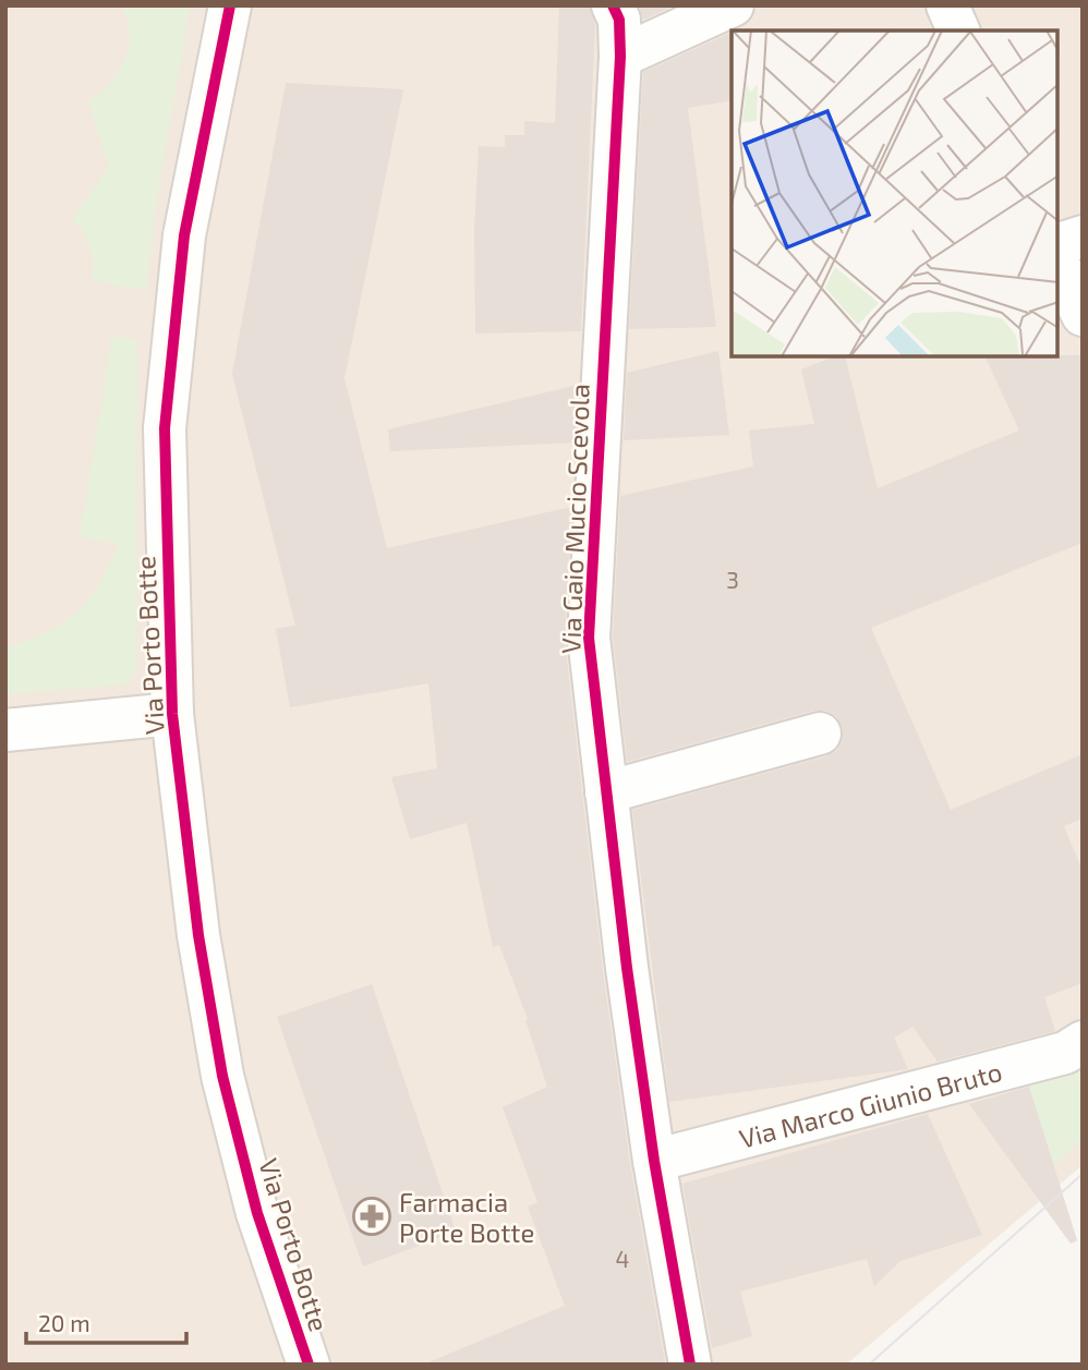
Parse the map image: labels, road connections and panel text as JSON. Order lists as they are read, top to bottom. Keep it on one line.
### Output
{"streets":{"street":["Via Gaio Mucio Scevola","Via Porto Botte","Via Marco Giunio Bruto"]},"crossings":[["Via Gaio Mucio Scevola","Via Marco Giunio Bruto"]],"places":{"pharmacy":["Farmacia Porte Botte"]},"house_numbers":["3","4"],"scale_bar":"20 m"}
